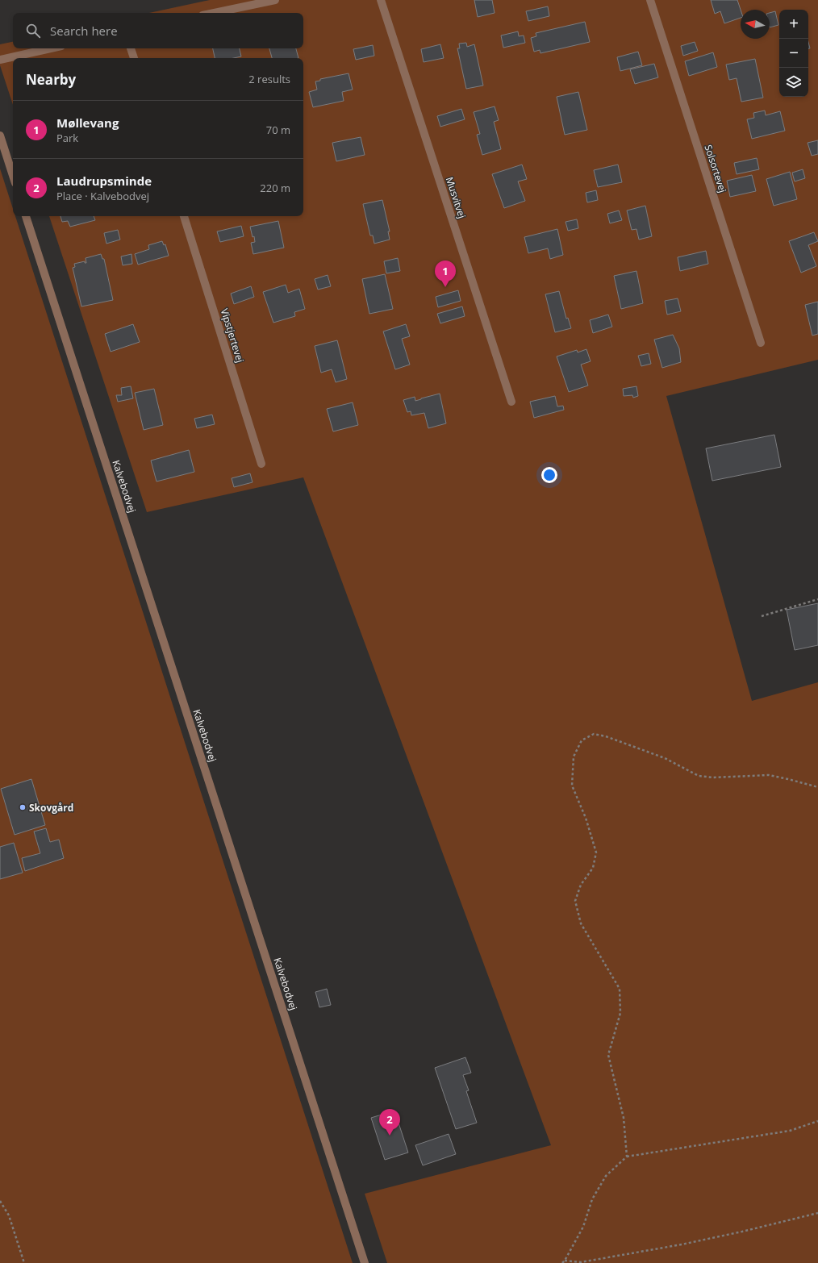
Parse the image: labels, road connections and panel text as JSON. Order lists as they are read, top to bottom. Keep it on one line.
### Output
{"streets":{"street":["Solsortevej","Musvitvej","Vipstjertevej","Kalvebodvej"]},"places":["Skovgård"],"north":"left","page":{"map_buttons":["+","−"],"search":"Search here","heading":["Nearby","2 results"],"list":[{"mark":"1","name":"Møllevang","note":"Park","value":"70 m"},{"mark":"2","name":"Laudrupsminde","note":"Place · Kalvebodvej","value":"220 m"}],"pins":["1","2"]}}
